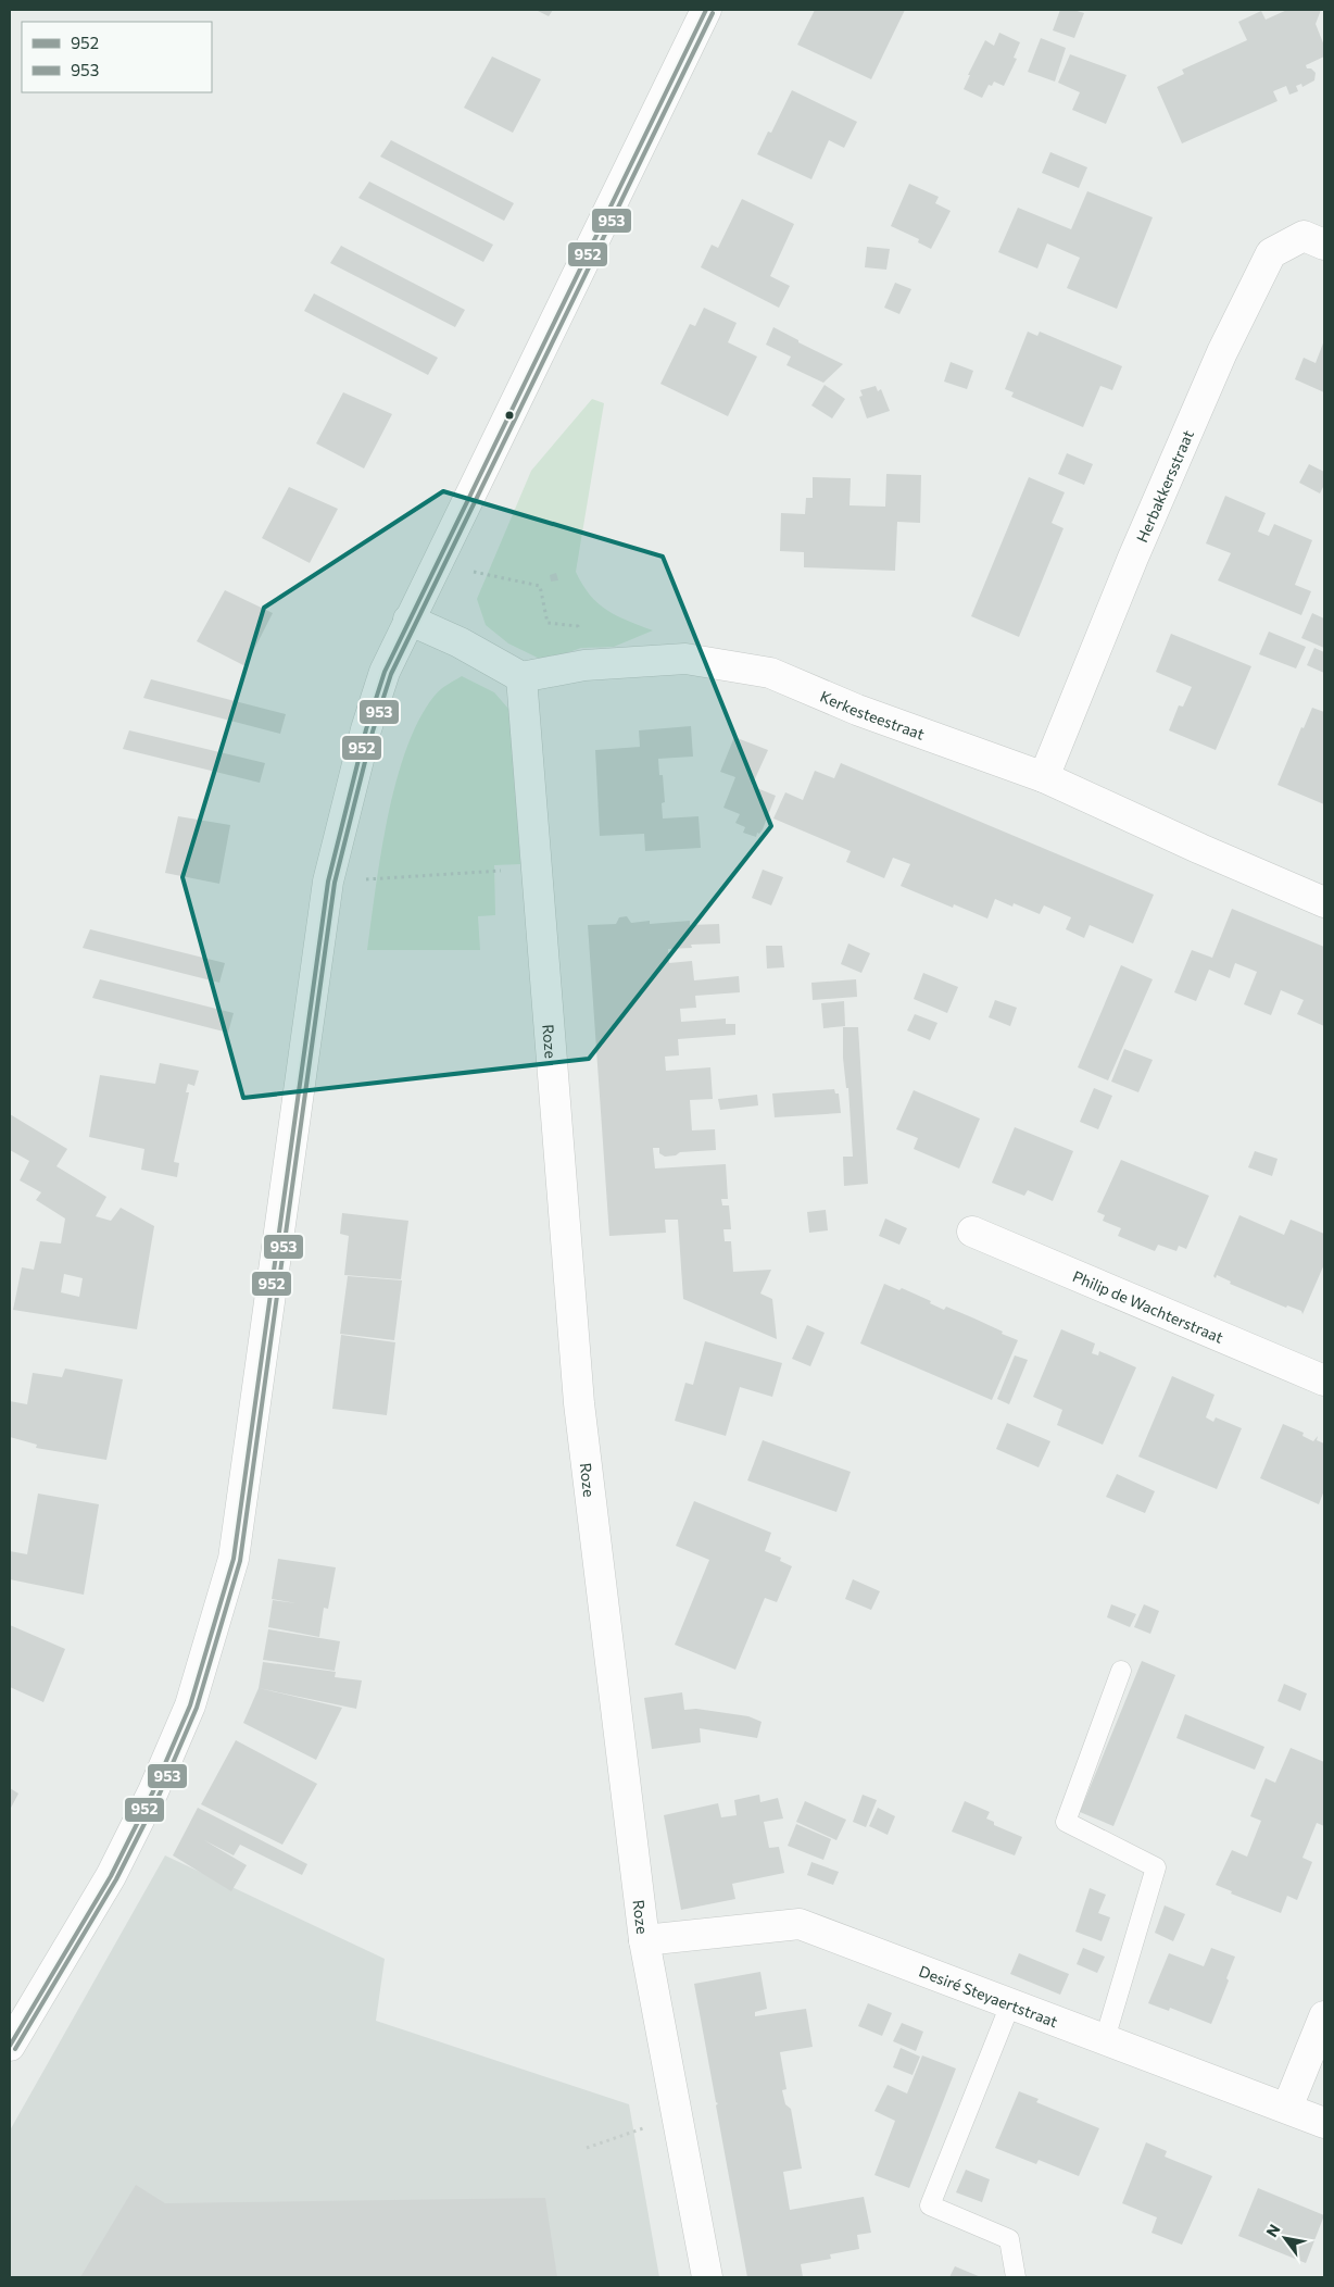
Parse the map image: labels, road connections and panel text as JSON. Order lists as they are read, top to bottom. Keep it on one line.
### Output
{"streets":{"street":["Herbakkersstraat","Kerkesteestraat","Roze","Philip de Wachterstraat","Desiré Steyaertstraat"]},"crossings":[["Herbakkersstraat","Kerkesteestraat"],["Kerkesteestraat","Roze"],["Roze","Desiré Steyaertstraat"]],"lines":["transit line 952","transit line 953"],"legend":["952","953"],"north":"top left"}
